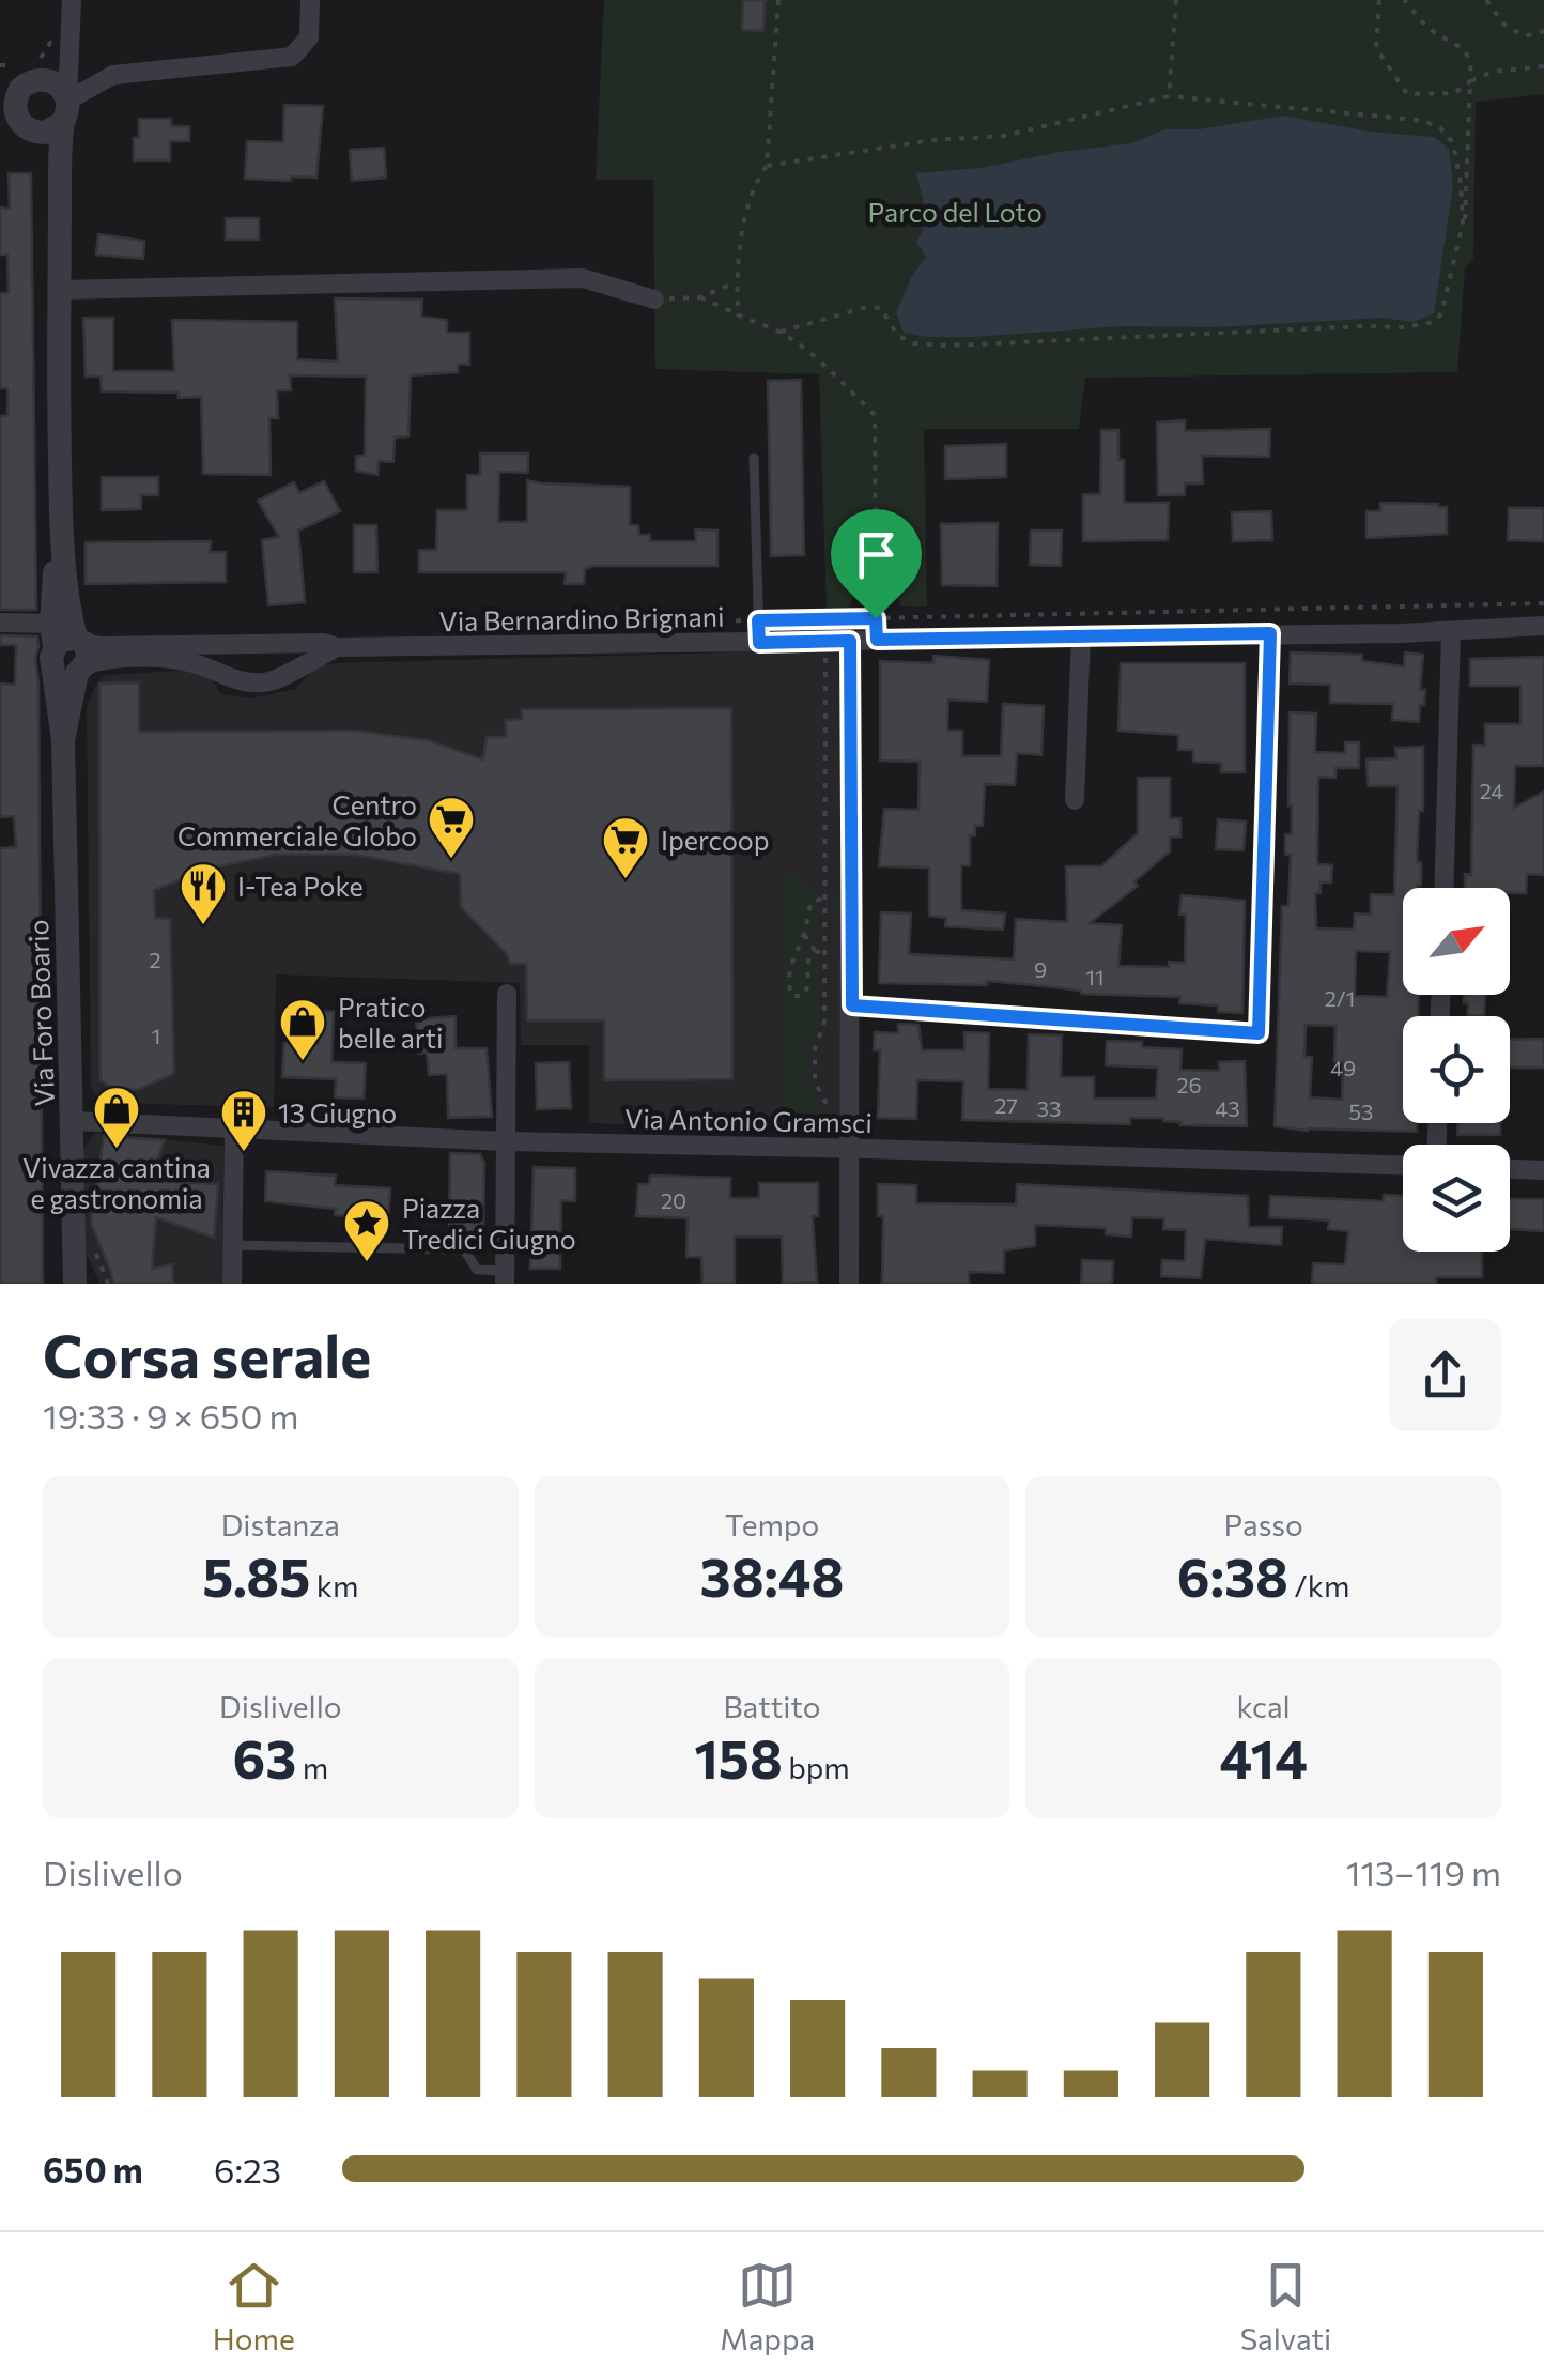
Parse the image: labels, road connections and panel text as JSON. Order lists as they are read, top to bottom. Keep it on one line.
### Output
{"streets":{"street":["Via Bernardino Brignani","Via Foro Boario","Via Antonio Gramsci"]},"crossings":[["Via Bernardino Brignani","Via Foro Boario"],["Via Foro Boario","Via Antonio Gramsci"]],"parks":["Parco del Loto"],"places":{"supermarket":["Centro Commerciale Globo","Ipercoop"],"restaurant":["I-Tea Poke"],"shop":["Pratico belle arti","Vivazza cantina e gastronomia"],"building":["13 Giugno"],"place":["Piazza Tredici Giugno"]},"house_numbers":["24","2","9","11","2/1","1","49","26","27","33","43","53","20"],"north":"top right","page":{"heading":["Corsa serale","19:33 · 9 × 650 m"],"stats":[["Distanza","5.85 km"],["Tempo","38:48"],["Passo","6:38 /km"],["Dislivello","63 m"],["Battito","158 bpm"],["kcal","414"]],"chart":["Dislivello","113–119 m"],"list":[{"name":"650 m","note":"6:23"}],"tabs":["Home","Mappa","Salvati"]}}
